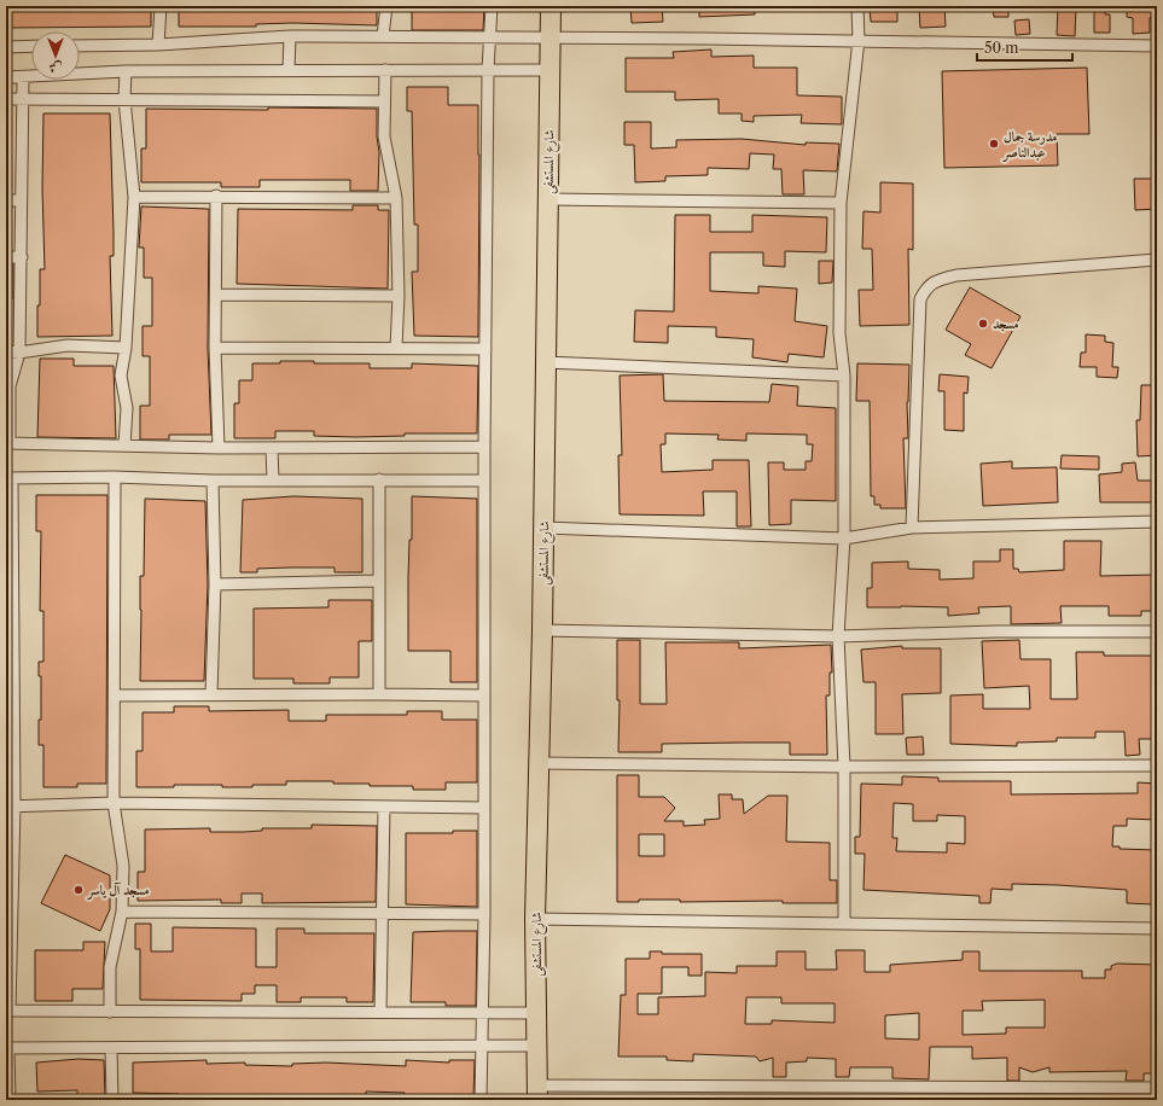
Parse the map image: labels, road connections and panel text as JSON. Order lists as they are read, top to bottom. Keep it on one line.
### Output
{"streets":{"highway":["شارع المستشفى"]},"places":["مدرسة جمال عبدالناصر","مسجد","مسجد آل ياسر"],"scale_bar":"50 m","north":"bottom"}
